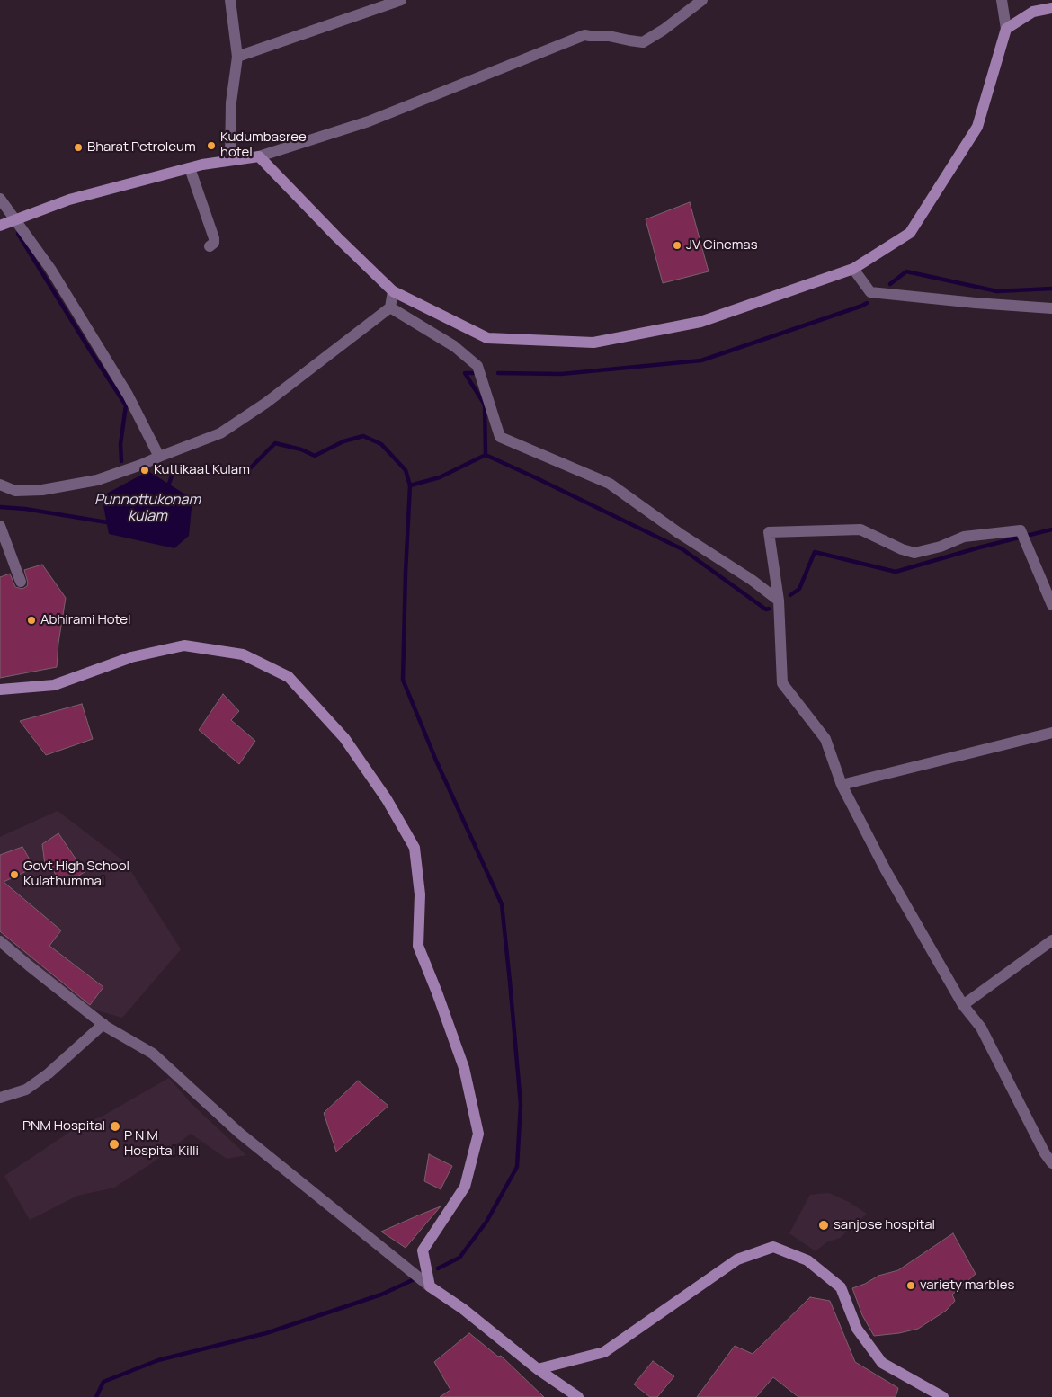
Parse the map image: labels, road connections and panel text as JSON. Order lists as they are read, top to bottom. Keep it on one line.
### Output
{"water":["Punnottukonam kulam"],"places":["Kudumbasree hotel","Bharat Petroleum","JV Cinemas","Kuttikaat Kulam","Abhirami Hotel","Govt High School Kulathummal","PNM Hospital","P N M Hospital Killi","sanjose hospital","variety marbles"]}
